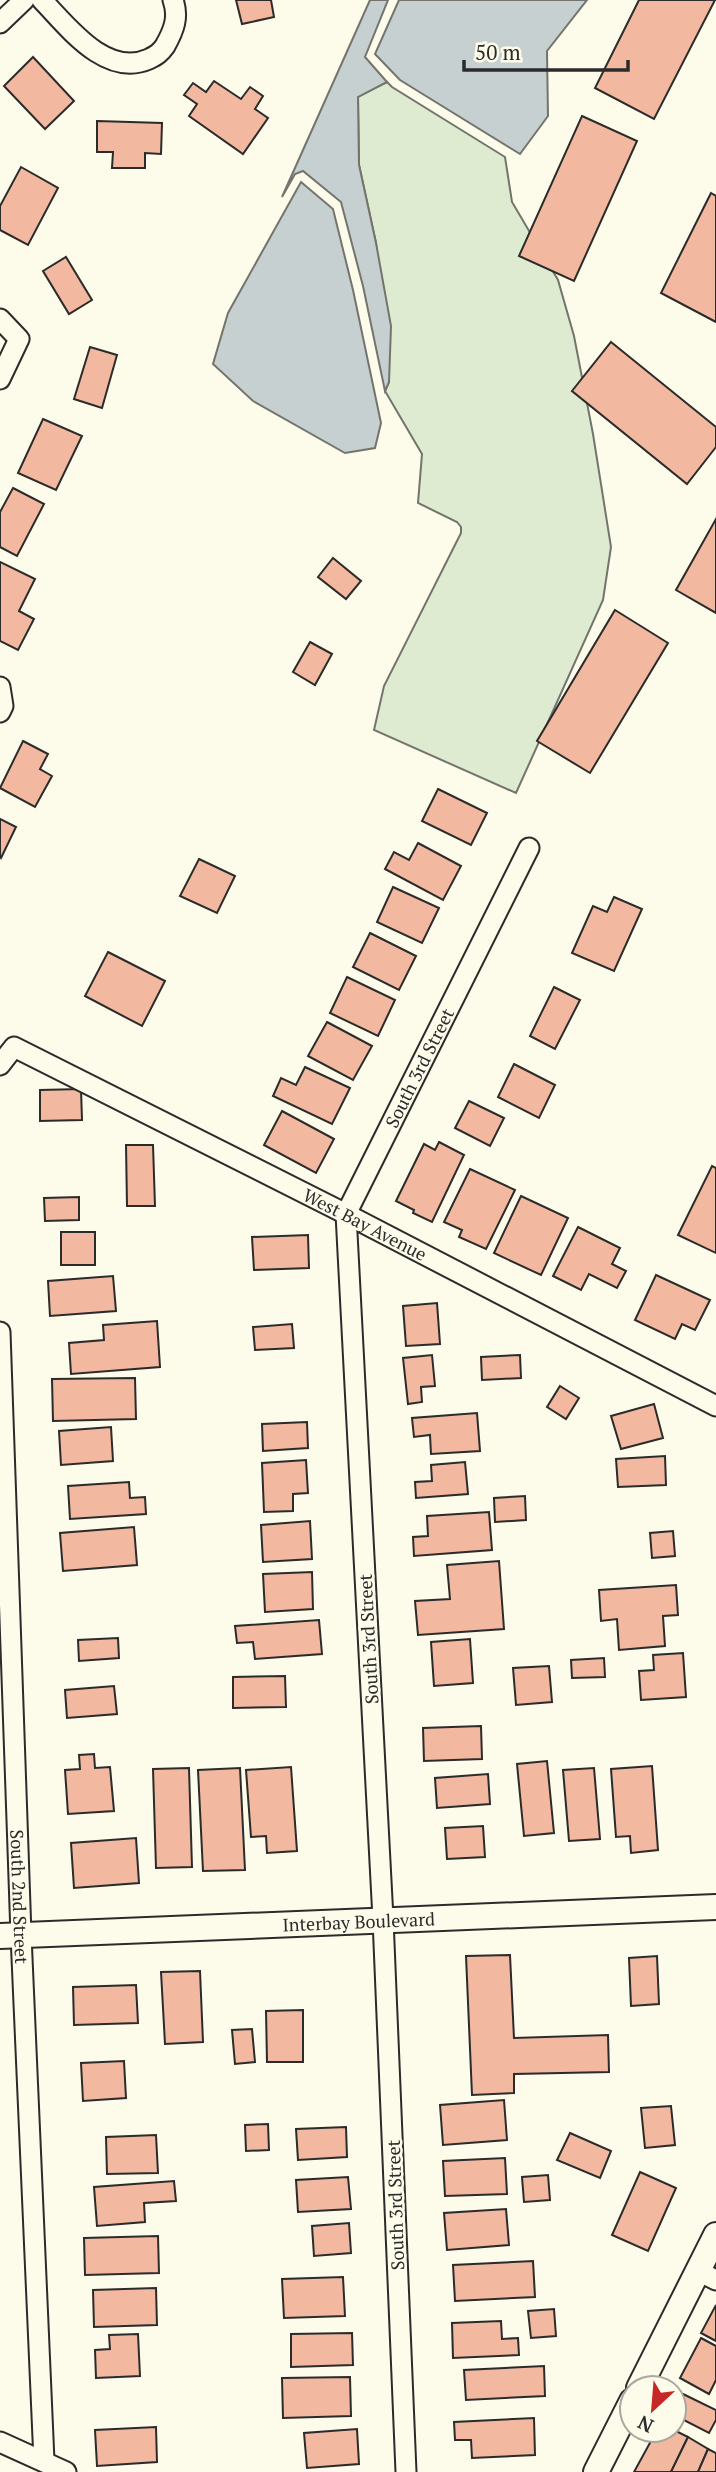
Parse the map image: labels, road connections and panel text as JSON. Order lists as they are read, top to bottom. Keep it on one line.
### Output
{"streets":{"street":["South 3rd Street","West Bay Avenue","South 2nd Street","Interbay Boulevard"]},"crossings":[["South 3rd Street","West Bay Avenue"],["South 3rd Street","Interbay Boulevard"],["South 2nd Street","Interbay Boulevard"]],"scale_bar":"50 m","north":"bottom left"}
